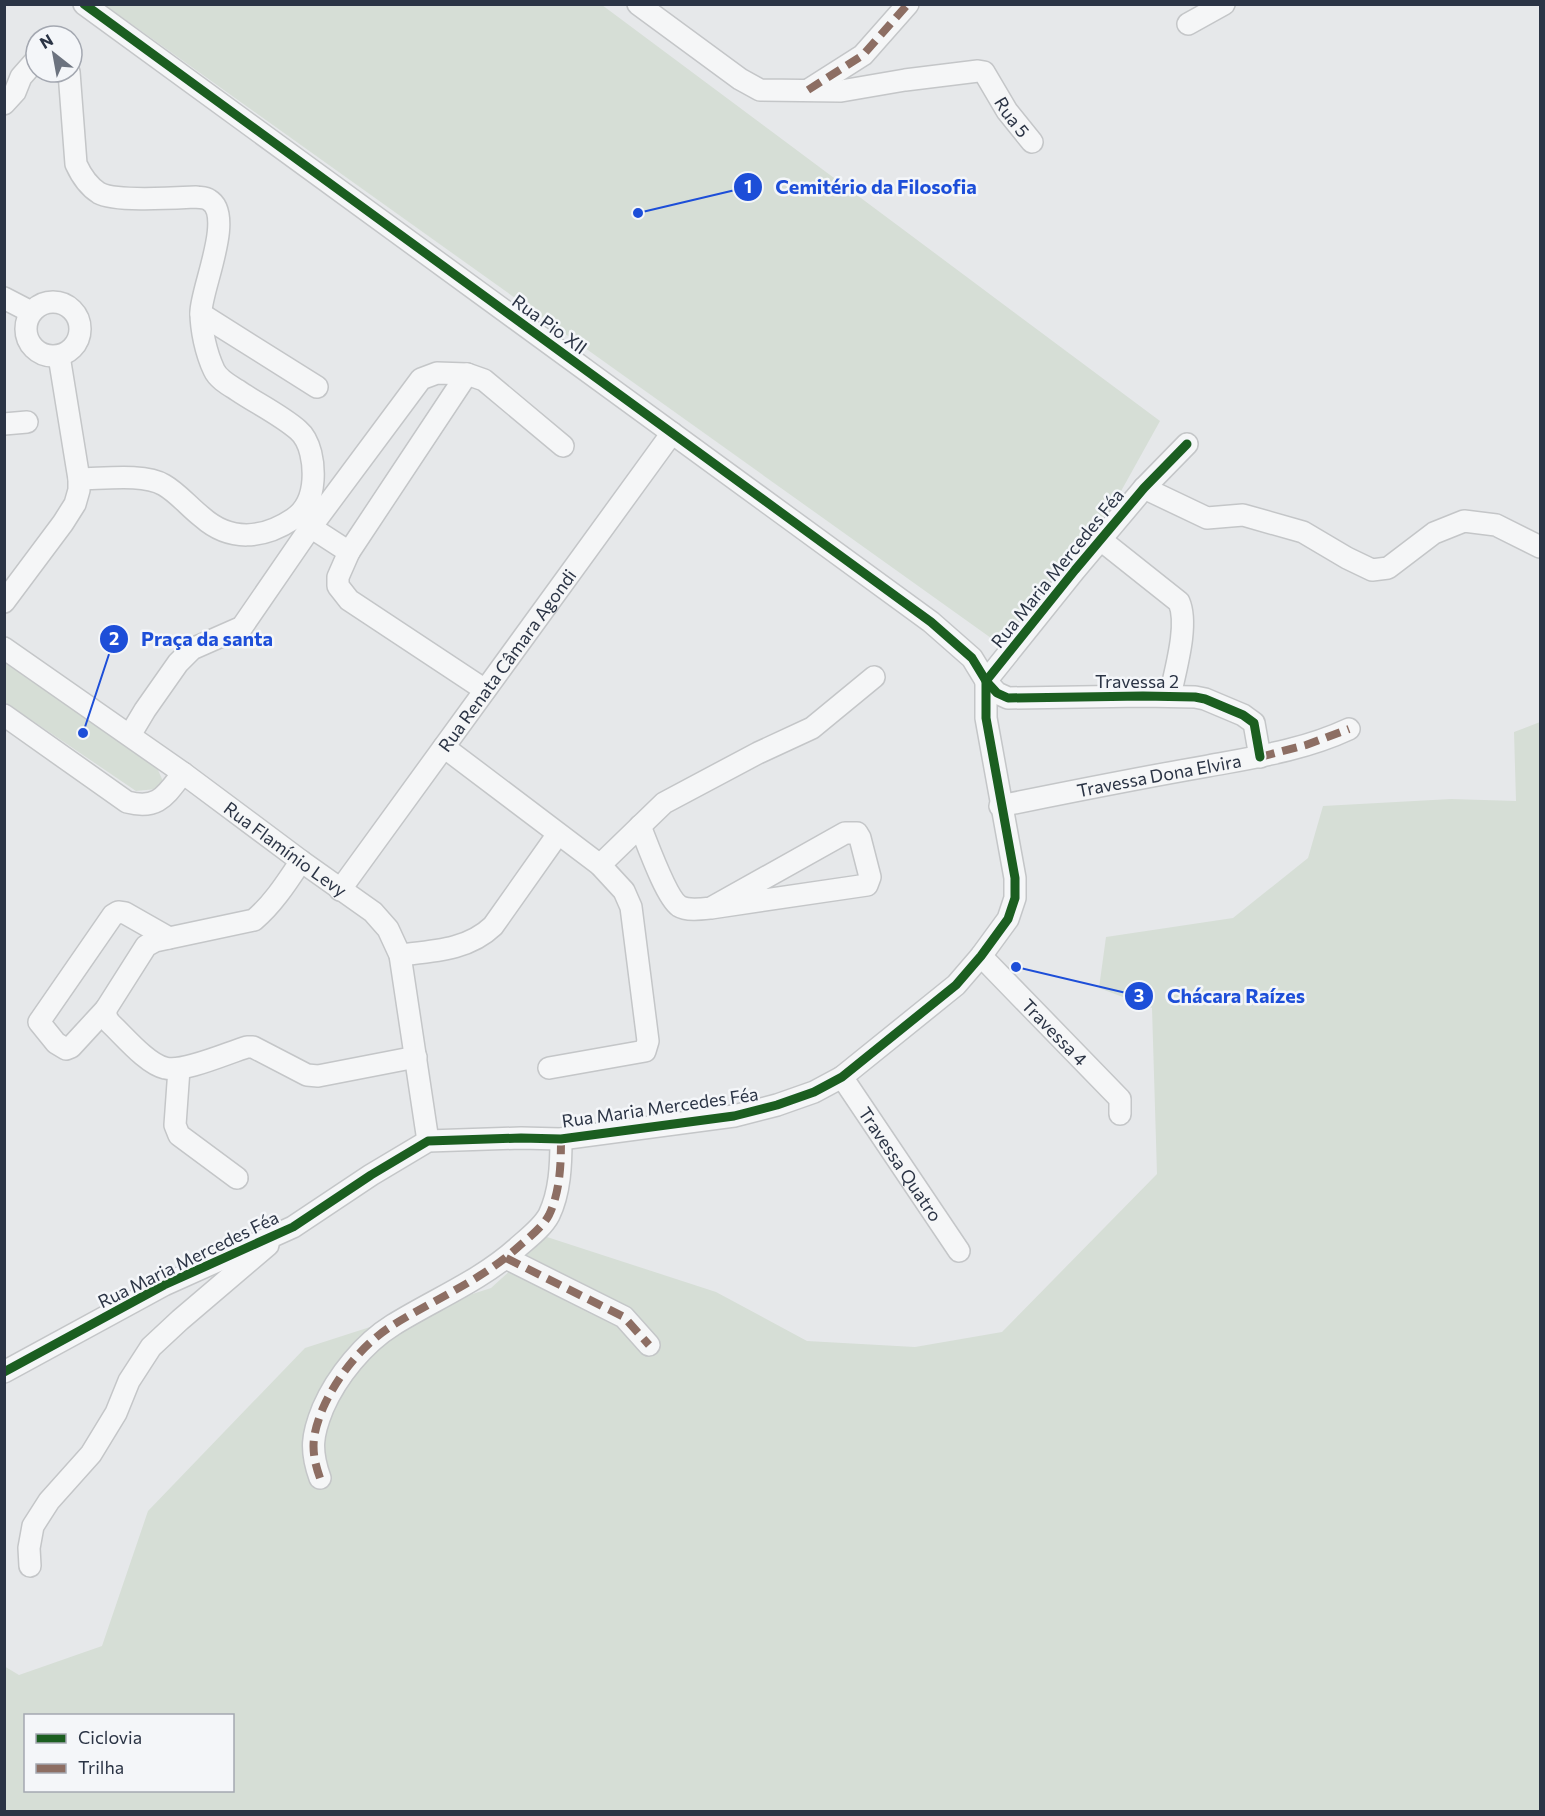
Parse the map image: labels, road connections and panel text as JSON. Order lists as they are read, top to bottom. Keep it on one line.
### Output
{"streets":{"street":["Rua 5","Rua Pio XII","Rua Maria Mercedes Féa","Rua Renata Câmara Agondi","Travessa 2","Travessa Dona Elvira","Rua Flamínio Levy","Travessa 4","Travessa Quatro"]},"crossings":[["Rua Pio XII","Rua Maria Mercedes Féa"],["Rua Pio XII","Rua Renata Câmara Agondi"],["Rua Pio XII","Travessa 2"],["Rua Maria Mercedes Féa","Travessa 2"],["Rua Maria Mercedes Féa","Travessa Dona Elvira"],["Rua Maria Mercedes Féa","Rua Flamínio Levy"],["Rua Maria Mercedes Féa","Travessa 4"],["Rua Maria Mercedes Féa","Travessa Quatro"],["Rua Renata Câmara Agondi","Rua Flamínio Levy"],["Travessa 2","Travessa Dona Elvira"]],"places":["Cemitério da Filosofia","Praça da santa","Chácara Raízes"],"legend":["Ciclovia","Trilha"],"north":"top left"}
